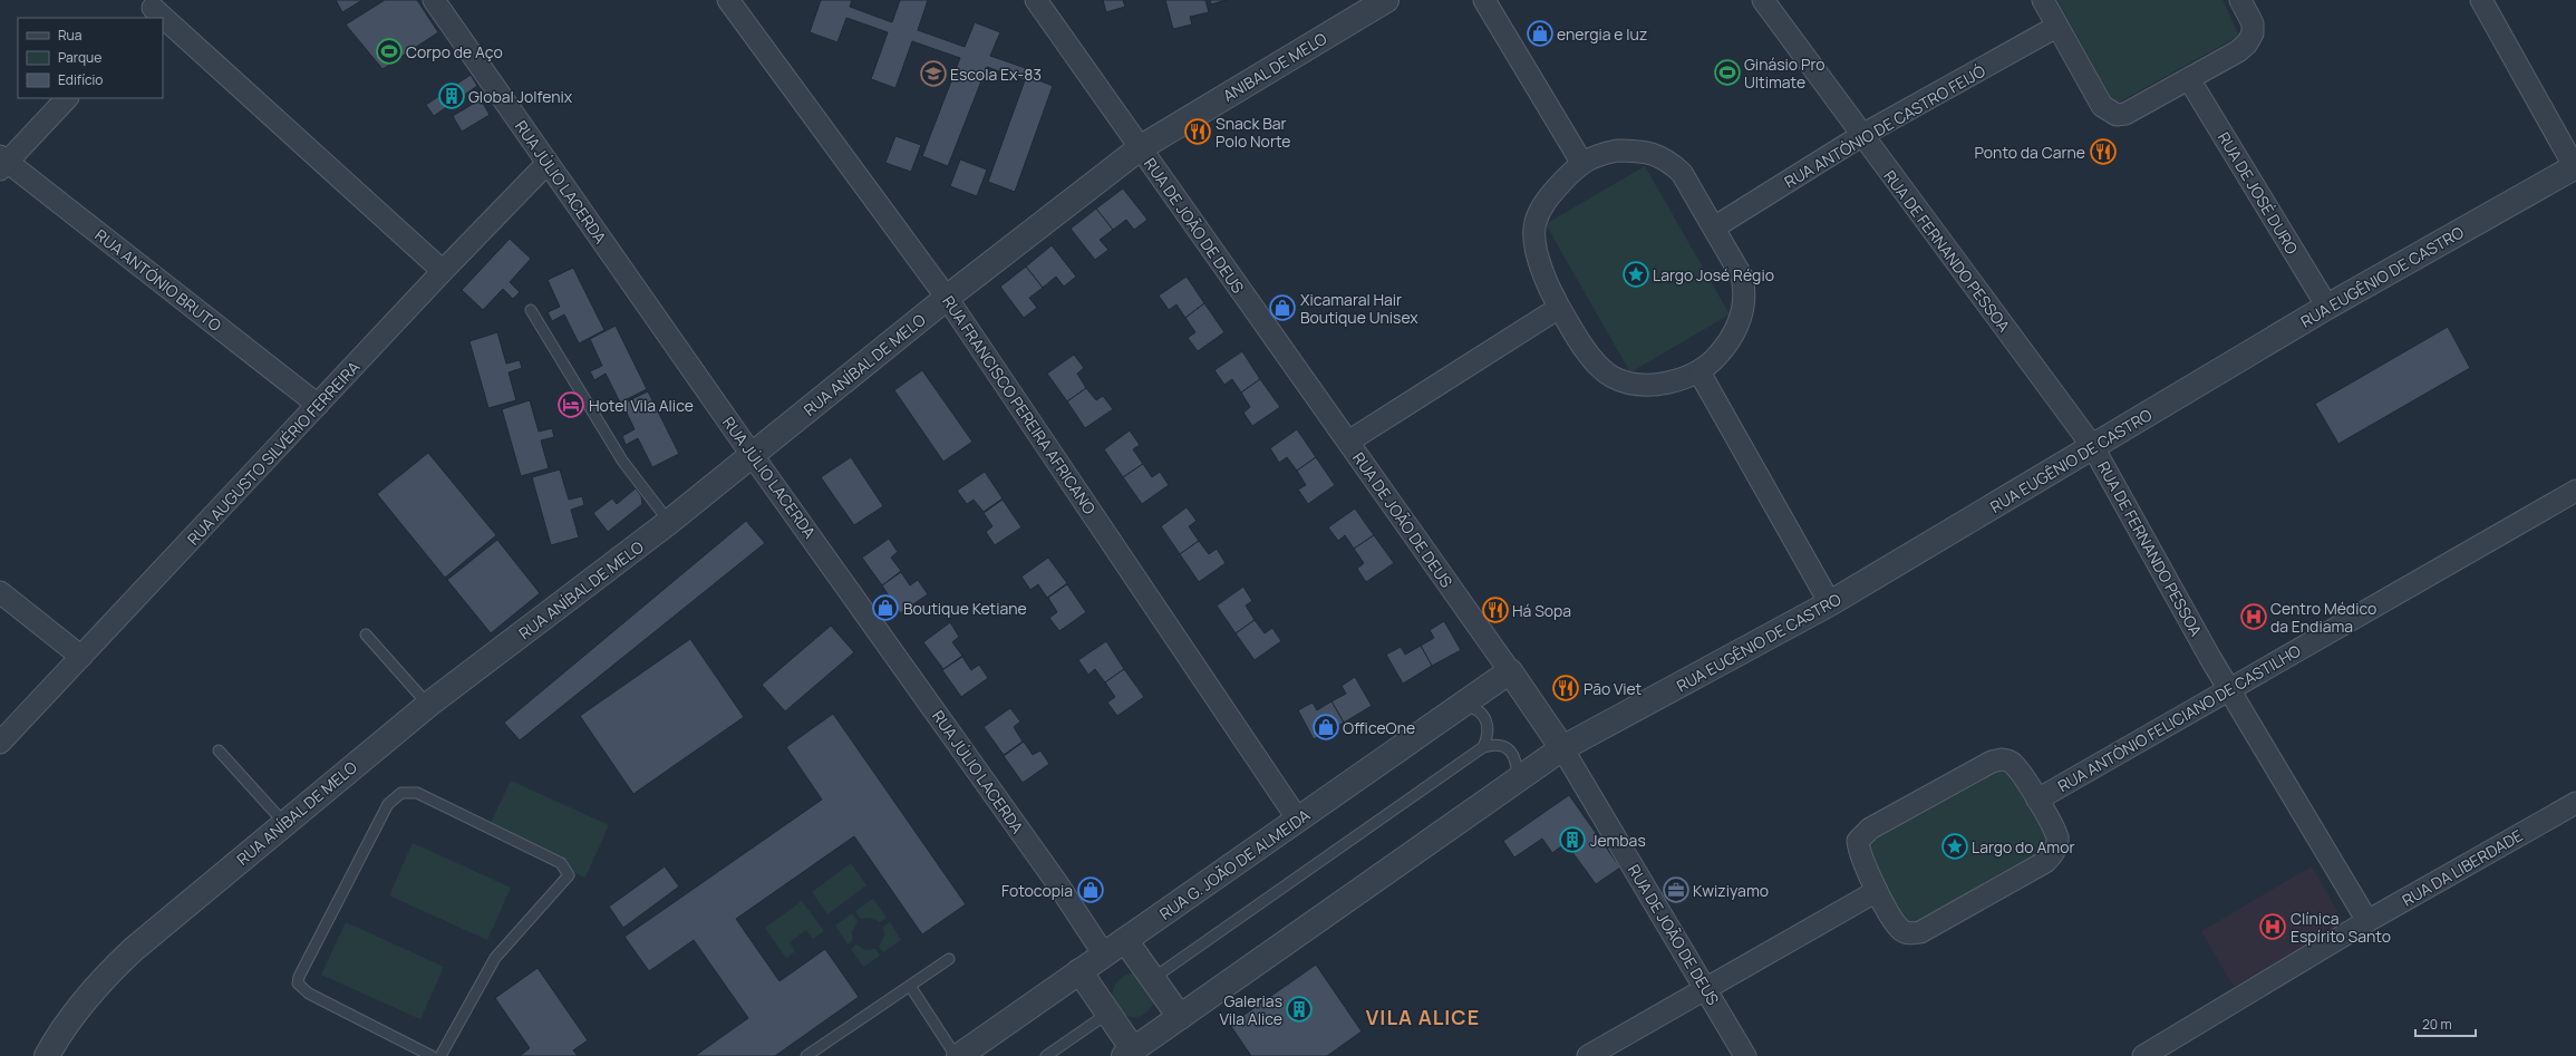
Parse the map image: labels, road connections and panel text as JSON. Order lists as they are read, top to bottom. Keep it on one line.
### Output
{"streets":{"street":["ANIBAL DE MELO","RUA ANTÓNIO DE CASTRO FEIJÓ","RUA JÚLIO LACERDA","RUA DE JOSÉ DURO","RUA DE JOÃO DE DEUS","RUA DE FERNANDO PESSOA","RUA EUGÊNIO DE CASTRO","RUA ANTÓNIO BRUTO","RUA ANÍBAL DE MELO","RUA FRANCISCO PEREIRA AFRICANO","RUA AUGUSTO SILVÉRIO FERREIRA","RUA ANTÓNIO FELICIANO DE CASTILHO","RUA G. JOÃO DE ALMEIDA","RUA DA LIBERDADE"]},"crossings":[["ANIBAL DE MELO","RUA DE JOÃO DE DEUS"],["ANIBAL DE MELO","RUA ANÍBAL DE MELO"],["RUA ANTÓNIO DE CASTRO FEIJÓ","RUA DE FERNANDO PESSOA"],["RUA JÚLIO LACERDA","RUA ANÍBAL DE MELO"],["RUA JÚLIO LACERDA","RUA AUGUSTO SILVÉRIO FERREIRA"],["RUA JÚLIO LACERDA","RUA G. JOÃO DE ALMEIDA"],["RUA DE JOSÉ DURO","RUA EUGÊNIO DE CASTRO"],["RUA DE JOÃO DE DEUS","RUA EUGÊNIO DE CASTRO"],["RUA DE JOÃO DE DEUS","RUA ANÍBAL DE MELO"],["RUA DE JOÃO DE DEUS","RUA G. JOÃO DE ALMEIDA"],["RUA DE FERNANDO PESSOA","RUA EUGÊNIO DE CASTRO"],["RUA DE FERNANDO PESSOA","RUA ANTÓNIO FELICIANO DE CASTILHO"],["RUA DE FERNANDO PESSOA","RUA DA LIBERDADE"],["RUA ANTÓNIO BRUTO","RUA AUGUSTO SILVÉRIO FERREIRA"],["RUA ANÍBAL DE MELO","RUA FRANCISCO PEREIRA AFRICANO"],["RUA FRANCISCO PEREIRA AFRICANO","RUA G. JOÃO DE ALMEIDA"]],"districts":["VILA ALICE"],"places":{"shop":["energia e luz","Xicamaral Hair Boutique Unisex","Boutique Ketiane","OfficeOne","Fotocopia"],"sports":["Corpo de Aço","Ginásio Pro Ultimate"],"school or university":["Escola Ex-83"],"building":["Global Jolfenix","Jembas","Galerias Vila Alice"],"restaurant":["Snack Bar Polo Norte","Ponto da Carne","Há Sopa","Pão Viet"],"place":["Largo José Régio","Largo do Amor"],"hotel":["Hotel Vila Alice"],"hospital":["Centro Médico da Endiama","Clínica Espírito Santo"],"office":["Kwiziyamo"]},"legend":["Rua","Parque","Edifício"],"scale_bar":"20 m"}
